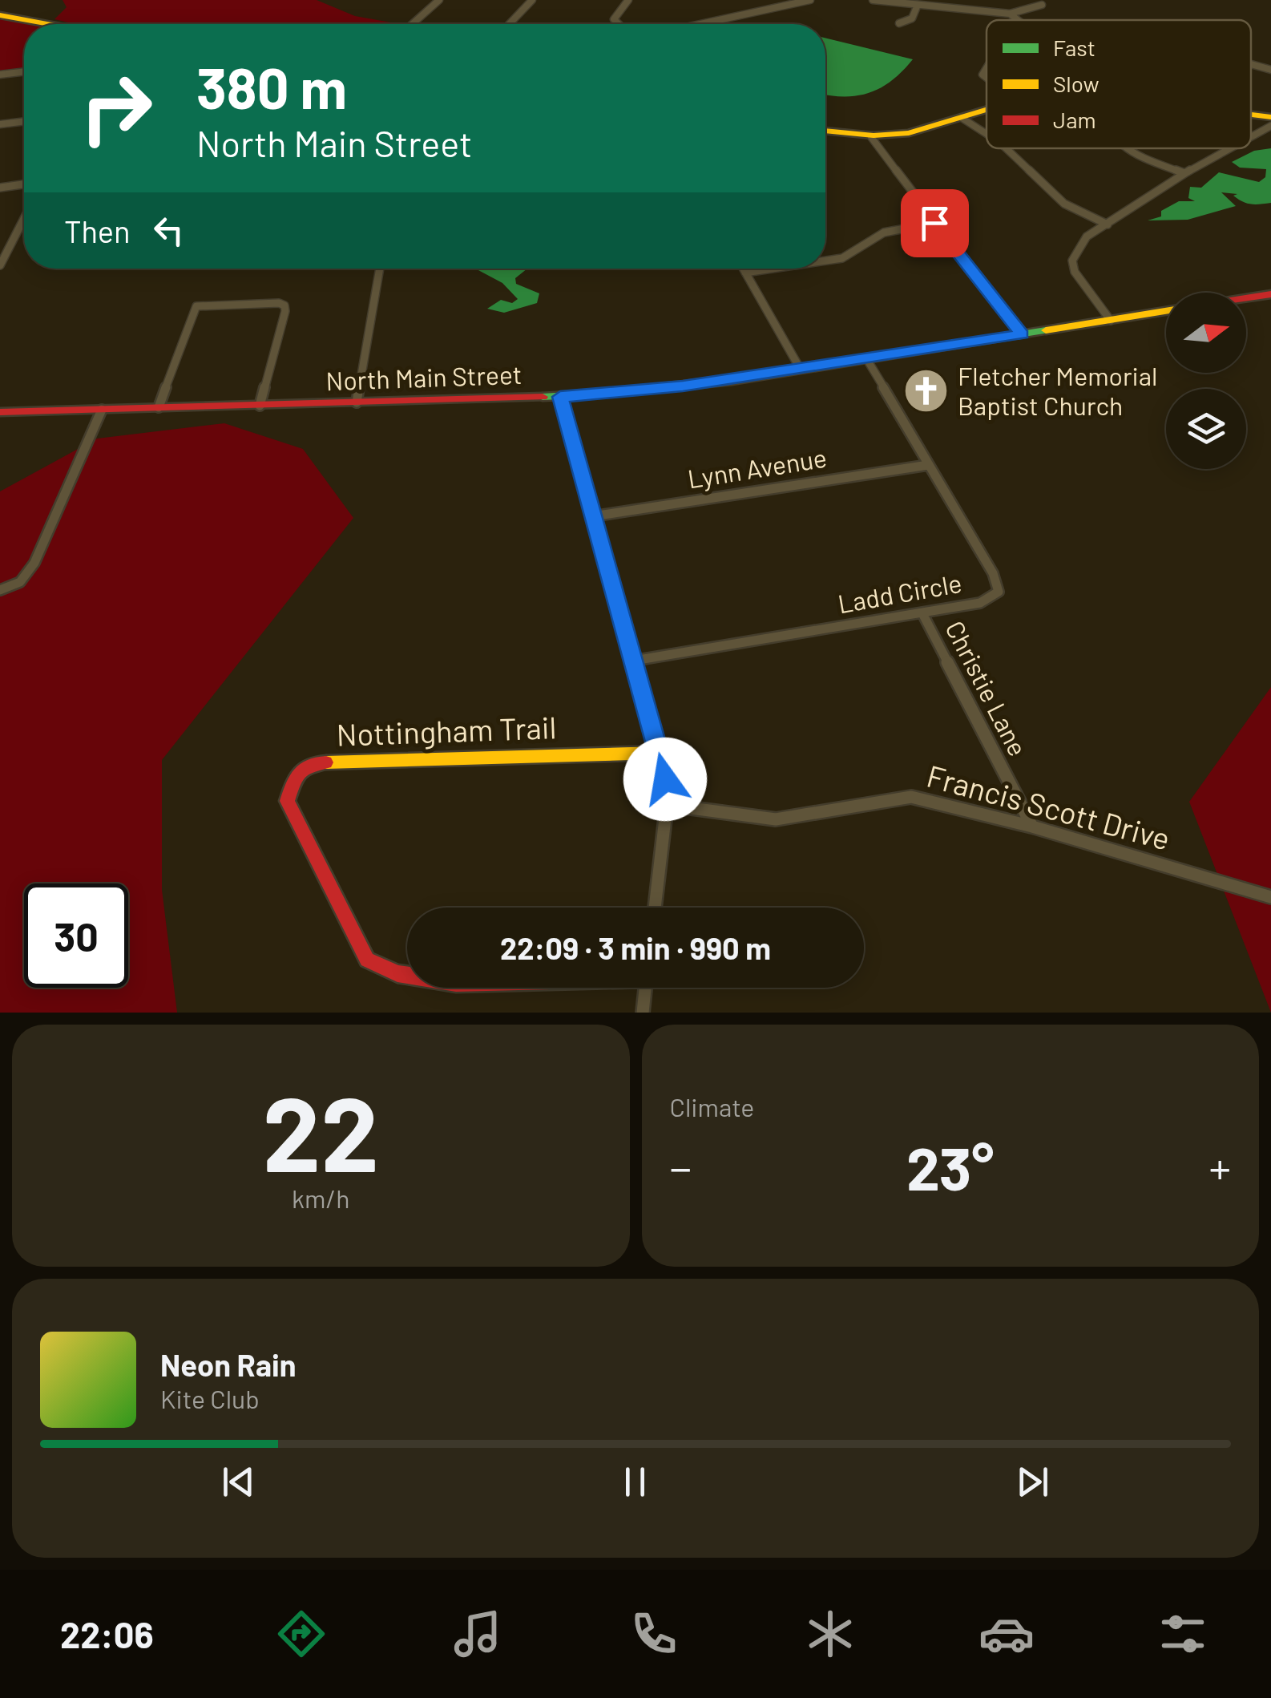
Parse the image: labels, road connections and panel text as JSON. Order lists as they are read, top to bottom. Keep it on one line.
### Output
{"streets":{"street":["North Main Street","Lynn Avenue","Ladd Circle","Christie Lane","Nottingham Trail","Francis Scott Drive"]},"crossings":[["North Main Street","Ladd Circle"],["Lynn Avenue","Ladd Circle"],["Ladd Circle","Christie Lane"],["Christie Lane","Francis Scott Drive"]],"places":{"church":["Fletcher Memorial Baptist Church"]},"legend":["Fast","Slow","Jam"],"north":"right","page":{"turn":["380 m","North Main Street"],"then":"Then","limit":"30","trip":"22:09 · 3 min · 990 m","tile":[["22","km/h"],"Climate"],"heat":["−","23°","+"],"song":["Neon Rain","Kite Club"],"tabs":"22:06"}}
